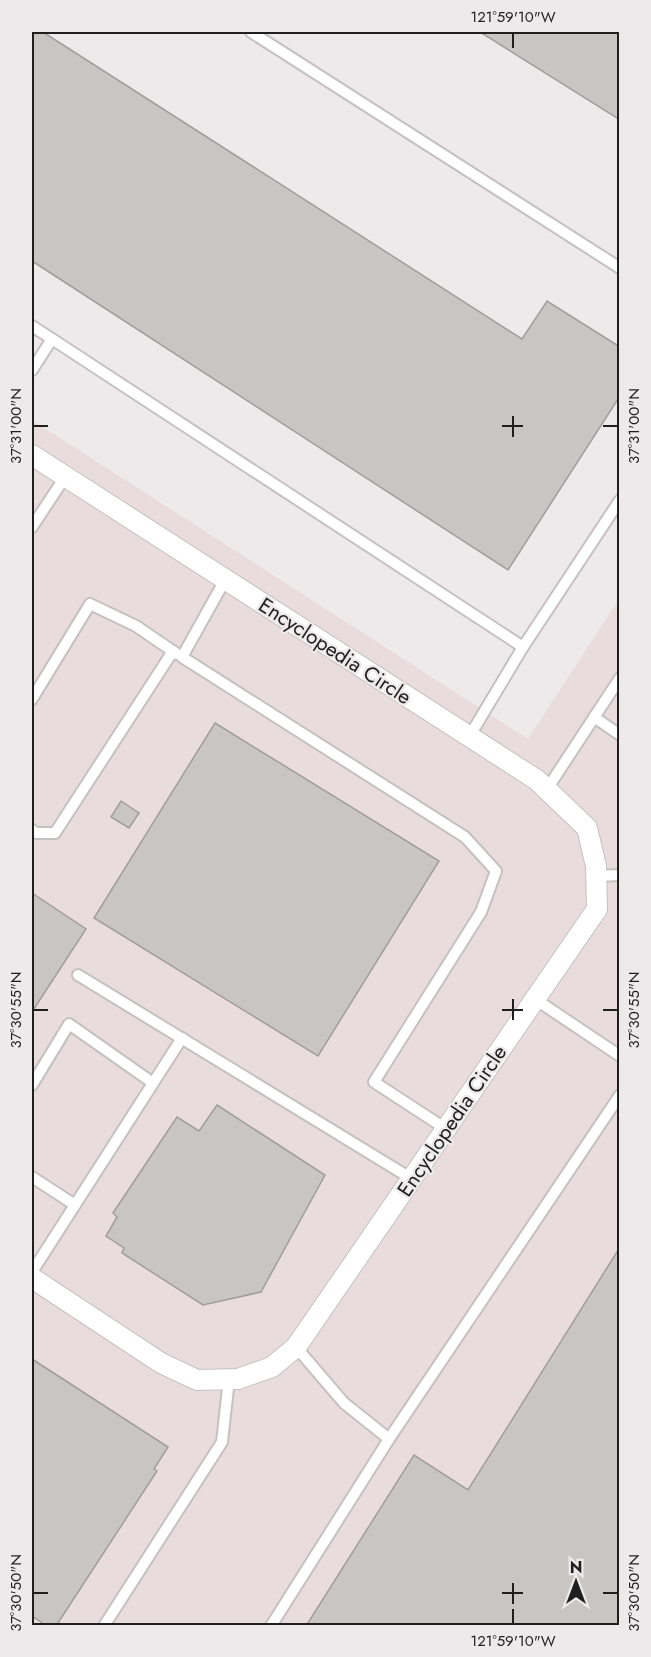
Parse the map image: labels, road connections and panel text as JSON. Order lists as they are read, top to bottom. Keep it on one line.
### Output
{"streets":{"street":["Encyclopedia Circle"]},"north":"top","coordinates":["121°59'10\"W","37°31'00\"N","37°30'55\"N","37°30'50\"N"]}
